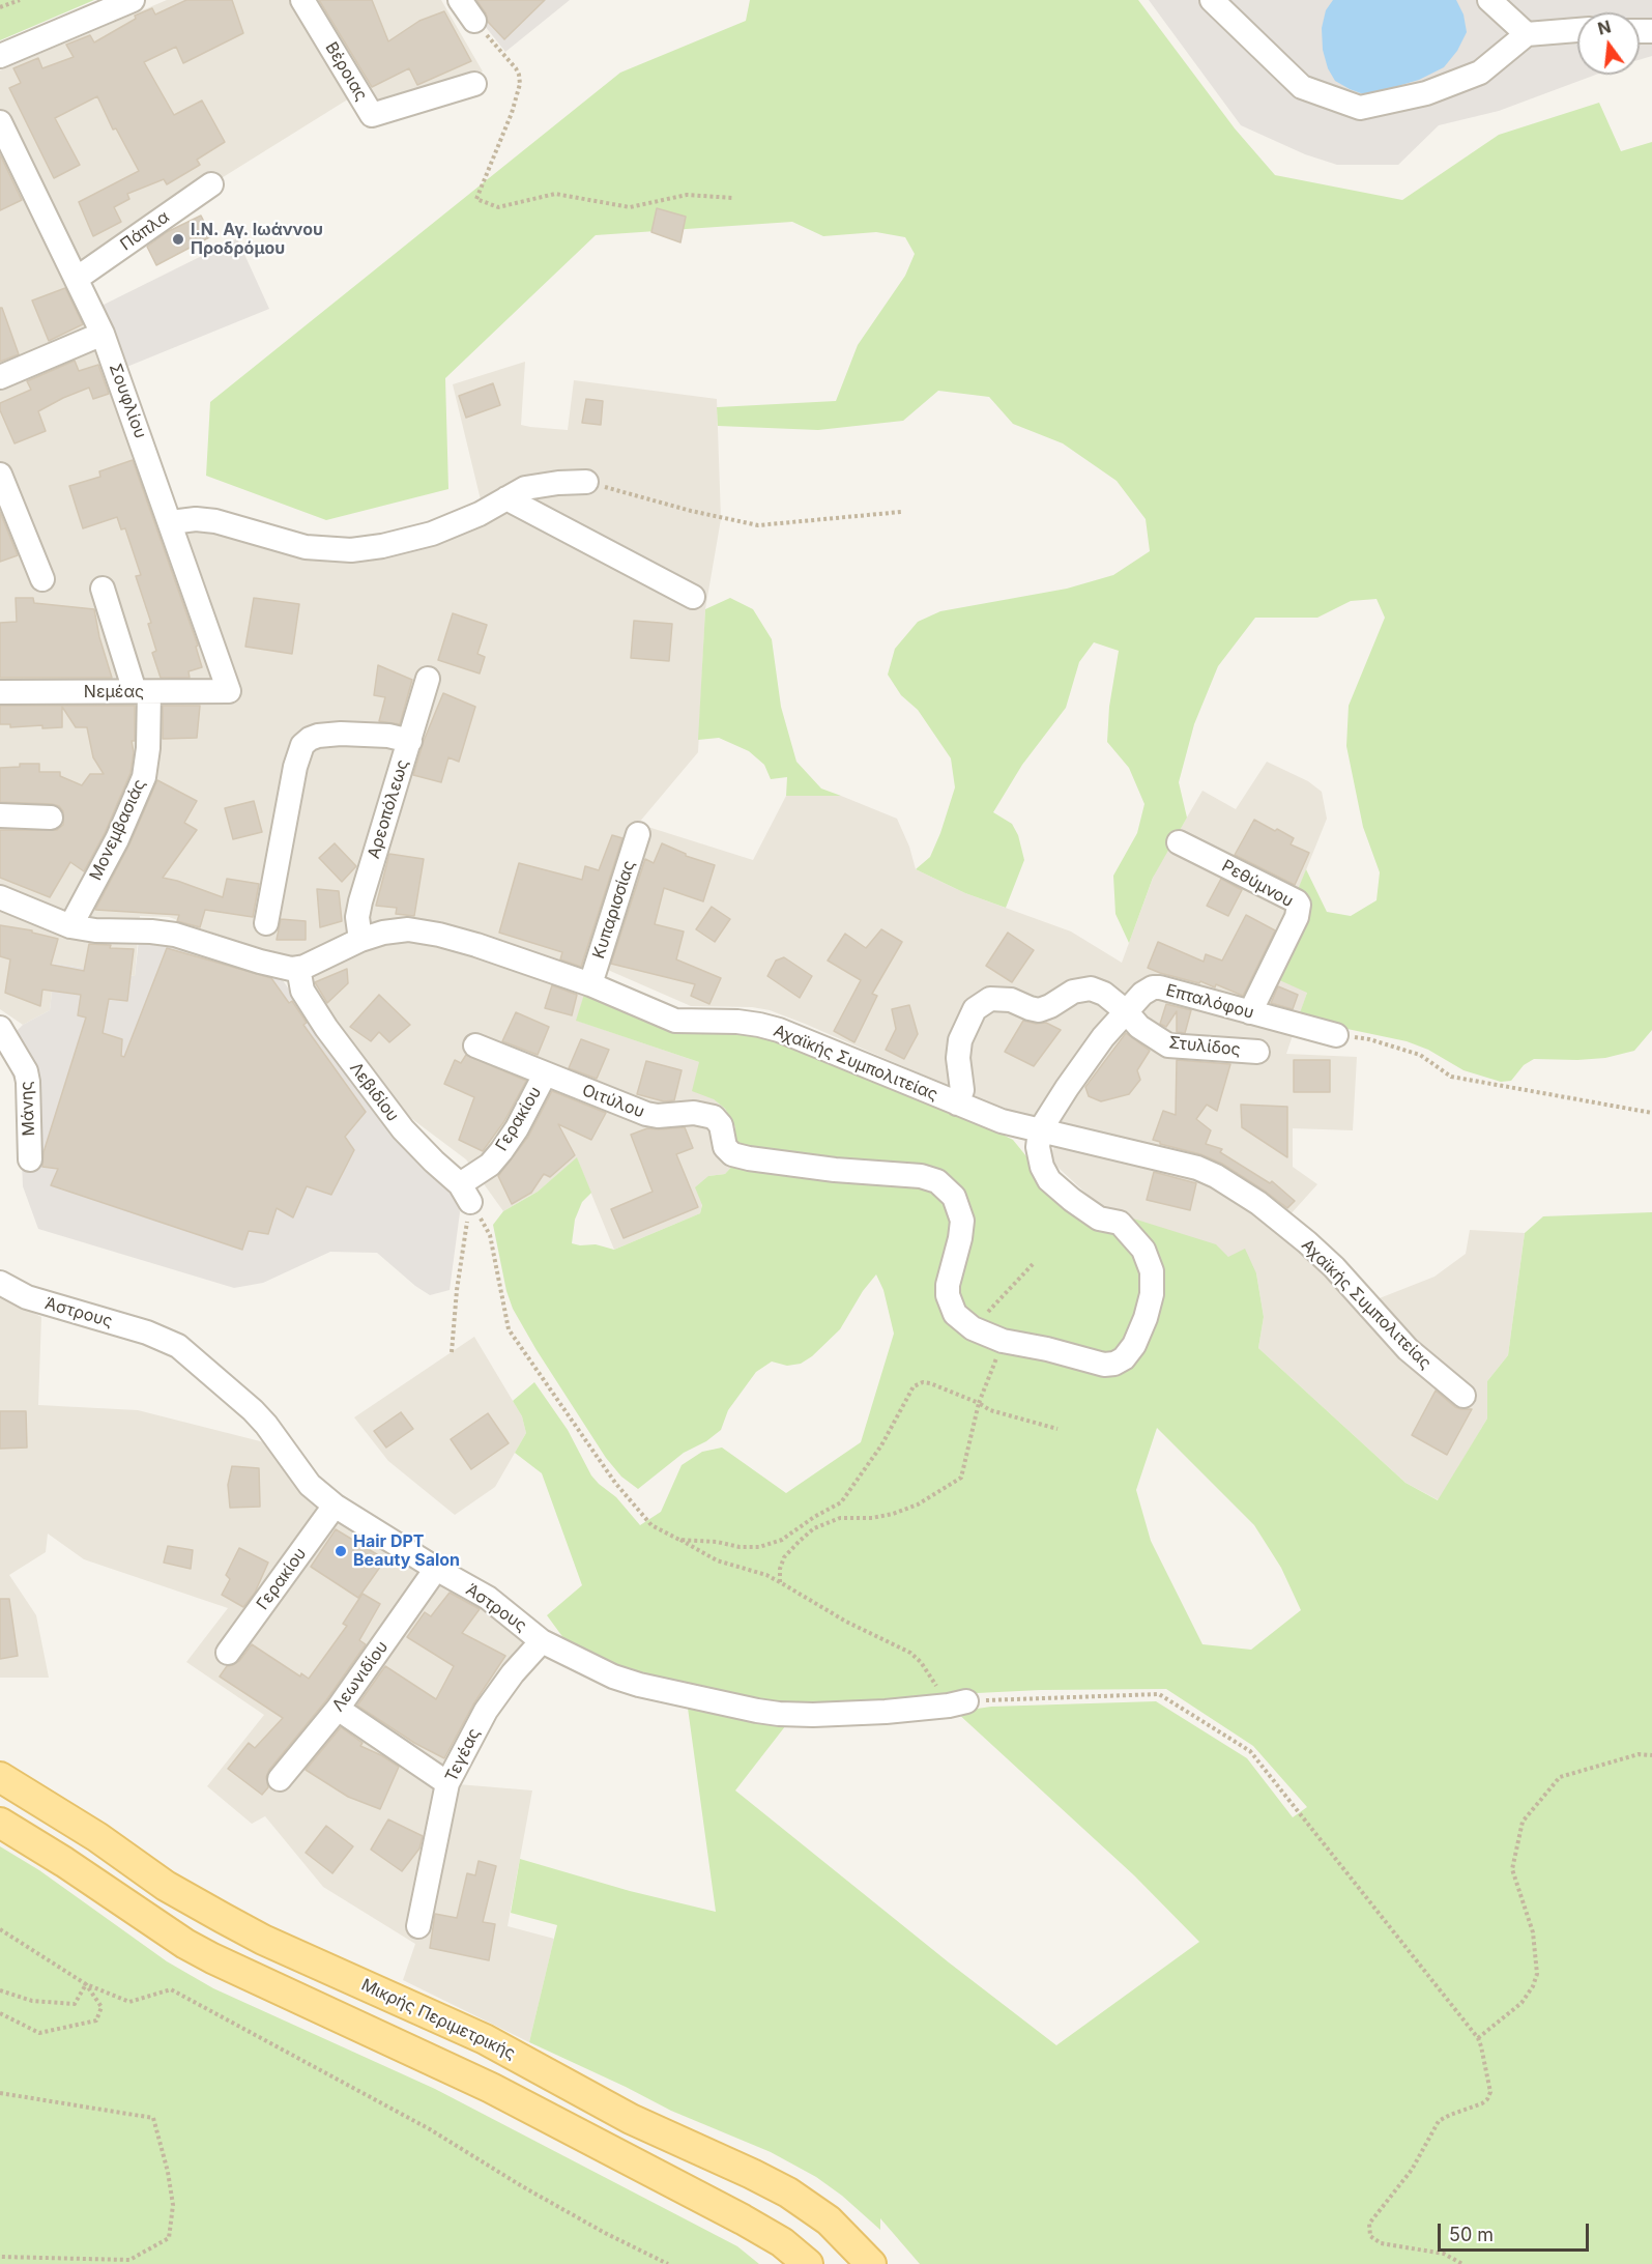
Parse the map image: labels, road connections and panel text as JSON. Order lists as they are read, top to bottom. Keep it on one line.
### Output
{"streets":{"main road":["Μικρής Περιμετρικής"],"street":["Βέροιας","Πάπλα","Σουφλίου","Νεμέας","Αρεοπόλεως","Μονεμβασιάς","Ρεθύμνου","Κυπαρισσίας","Επταλόφου","Στυλίδος","Αχαϊκής Συμπολιτείας","Λεβιδίου","Οιτύλου","Μάνης","Γερακίου","Άστρους","Λεωνιδίου","Τεγέας"]},"crossings":[["Πάπλα","Σουφλίου"],["Σουφλίου","Νεμέας"],["Νεμέας","Μονεμβασιάς"],["Αρεοπόλεως","Αχαϊκής Συμπολιτείας"],["Ρεθύμνου","Επταλόφου"],["Κυπαρισσίας","Αχαϊκής Συμπολιτείας"],["Επταλόφου","Στυλίδος"],["Επταλόφου","Αχαϊκής Συμπολιτείας"],["Στυλίδος","Αχαϊκής Συμπολιτείας"],["Αχαϊκής Συμπολιτείας","Λεβιδίου"],["Λεβιδίου","Γερακίου"],["Οιτύλου","Γερακίου"],["Γερακίου","Άστρους"],["Άστρους","Λεωνιδίου"],["Άστρους","Τεγέας"]],"places":["Ι.Ν. Αγ. Ιωάννου Προδρόμου","Hair DPT Beauty Salon"],"scale_bar":"50 m","north":"top"}
